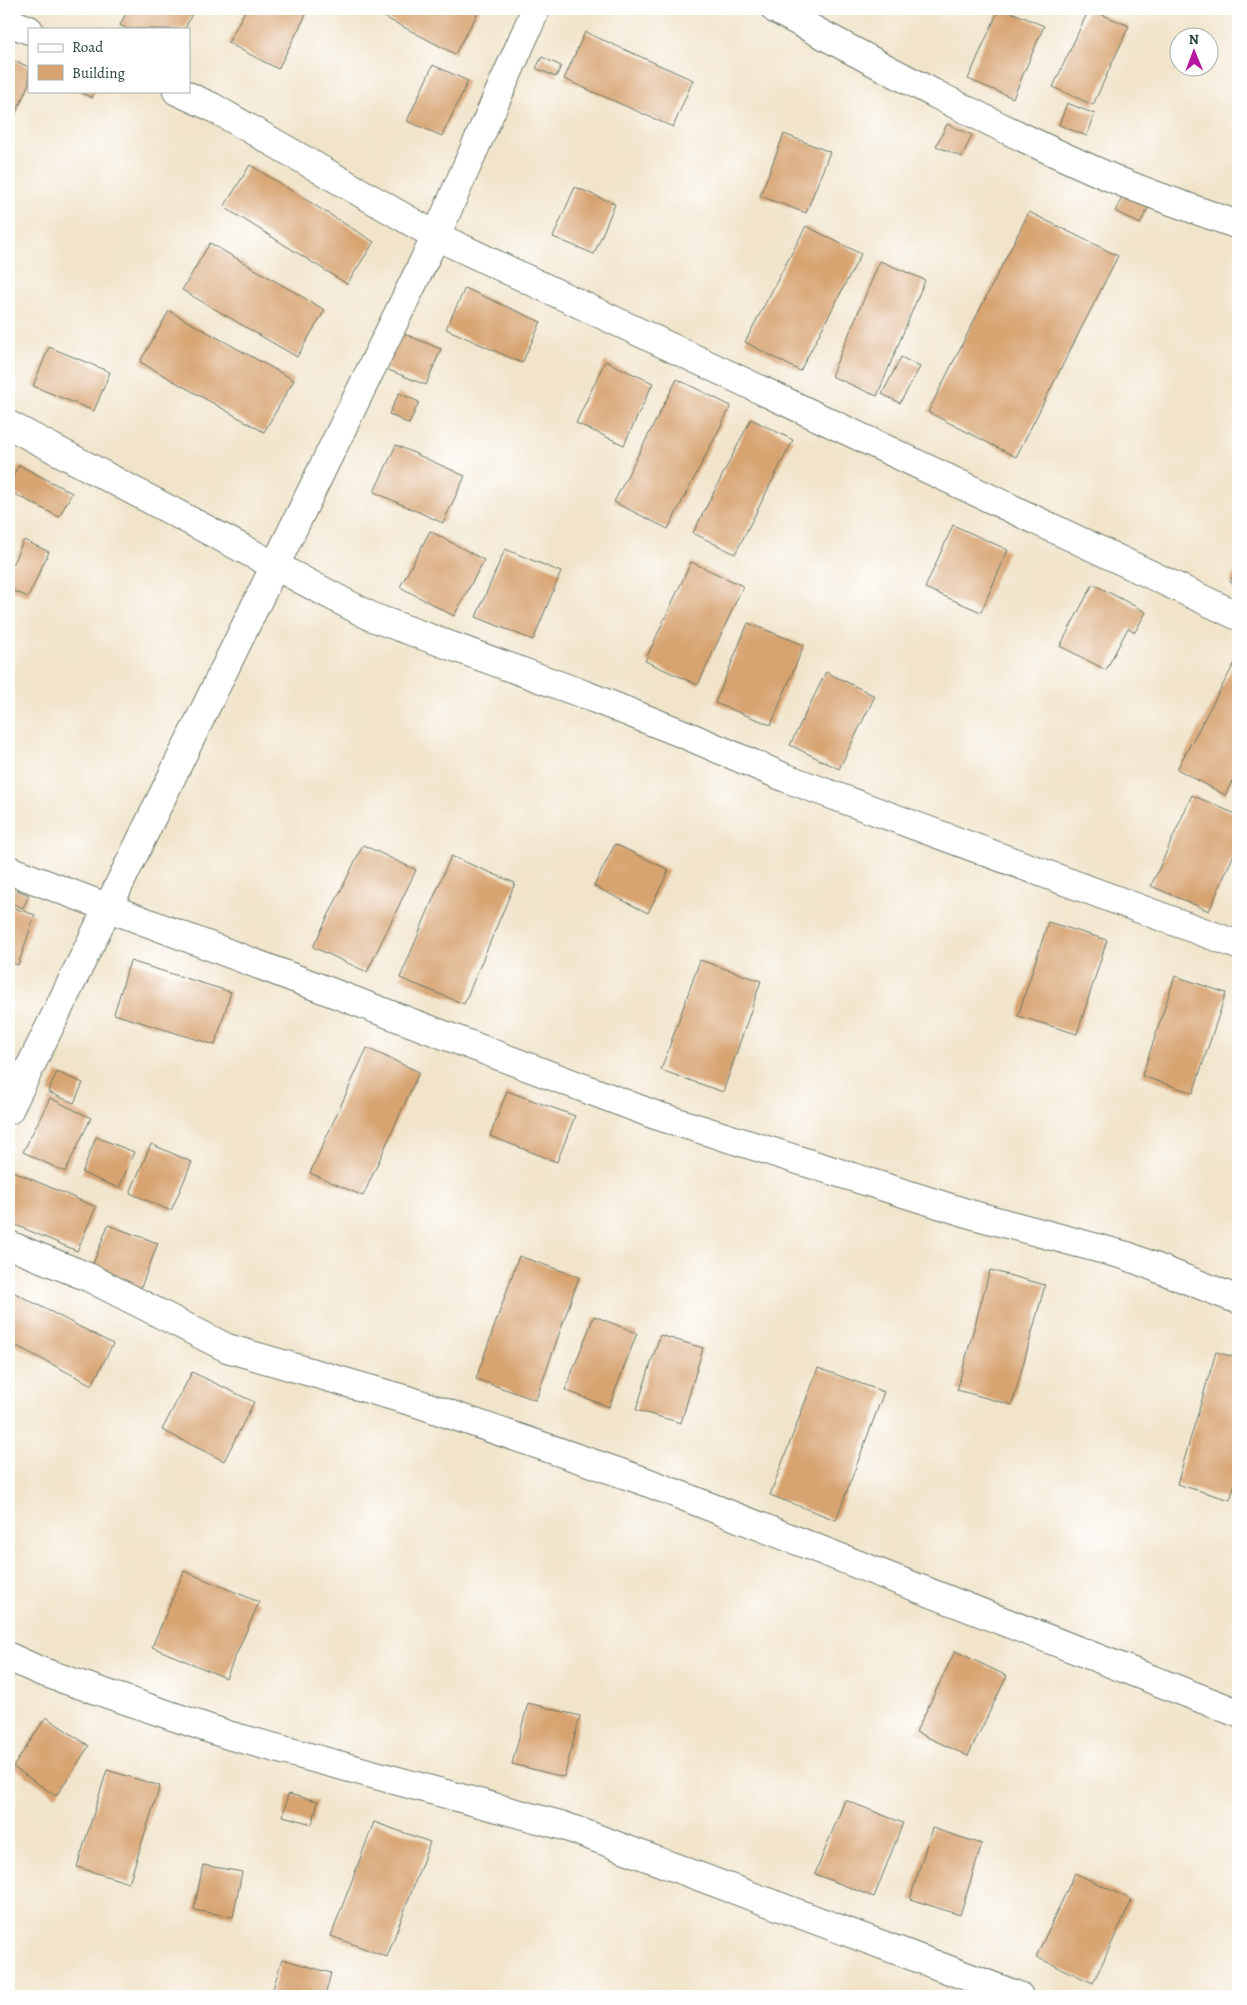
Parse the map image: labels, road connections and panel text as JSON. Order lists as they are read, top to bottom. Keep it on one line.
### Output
{"legend":["Road","Building"],"north":"top"}
